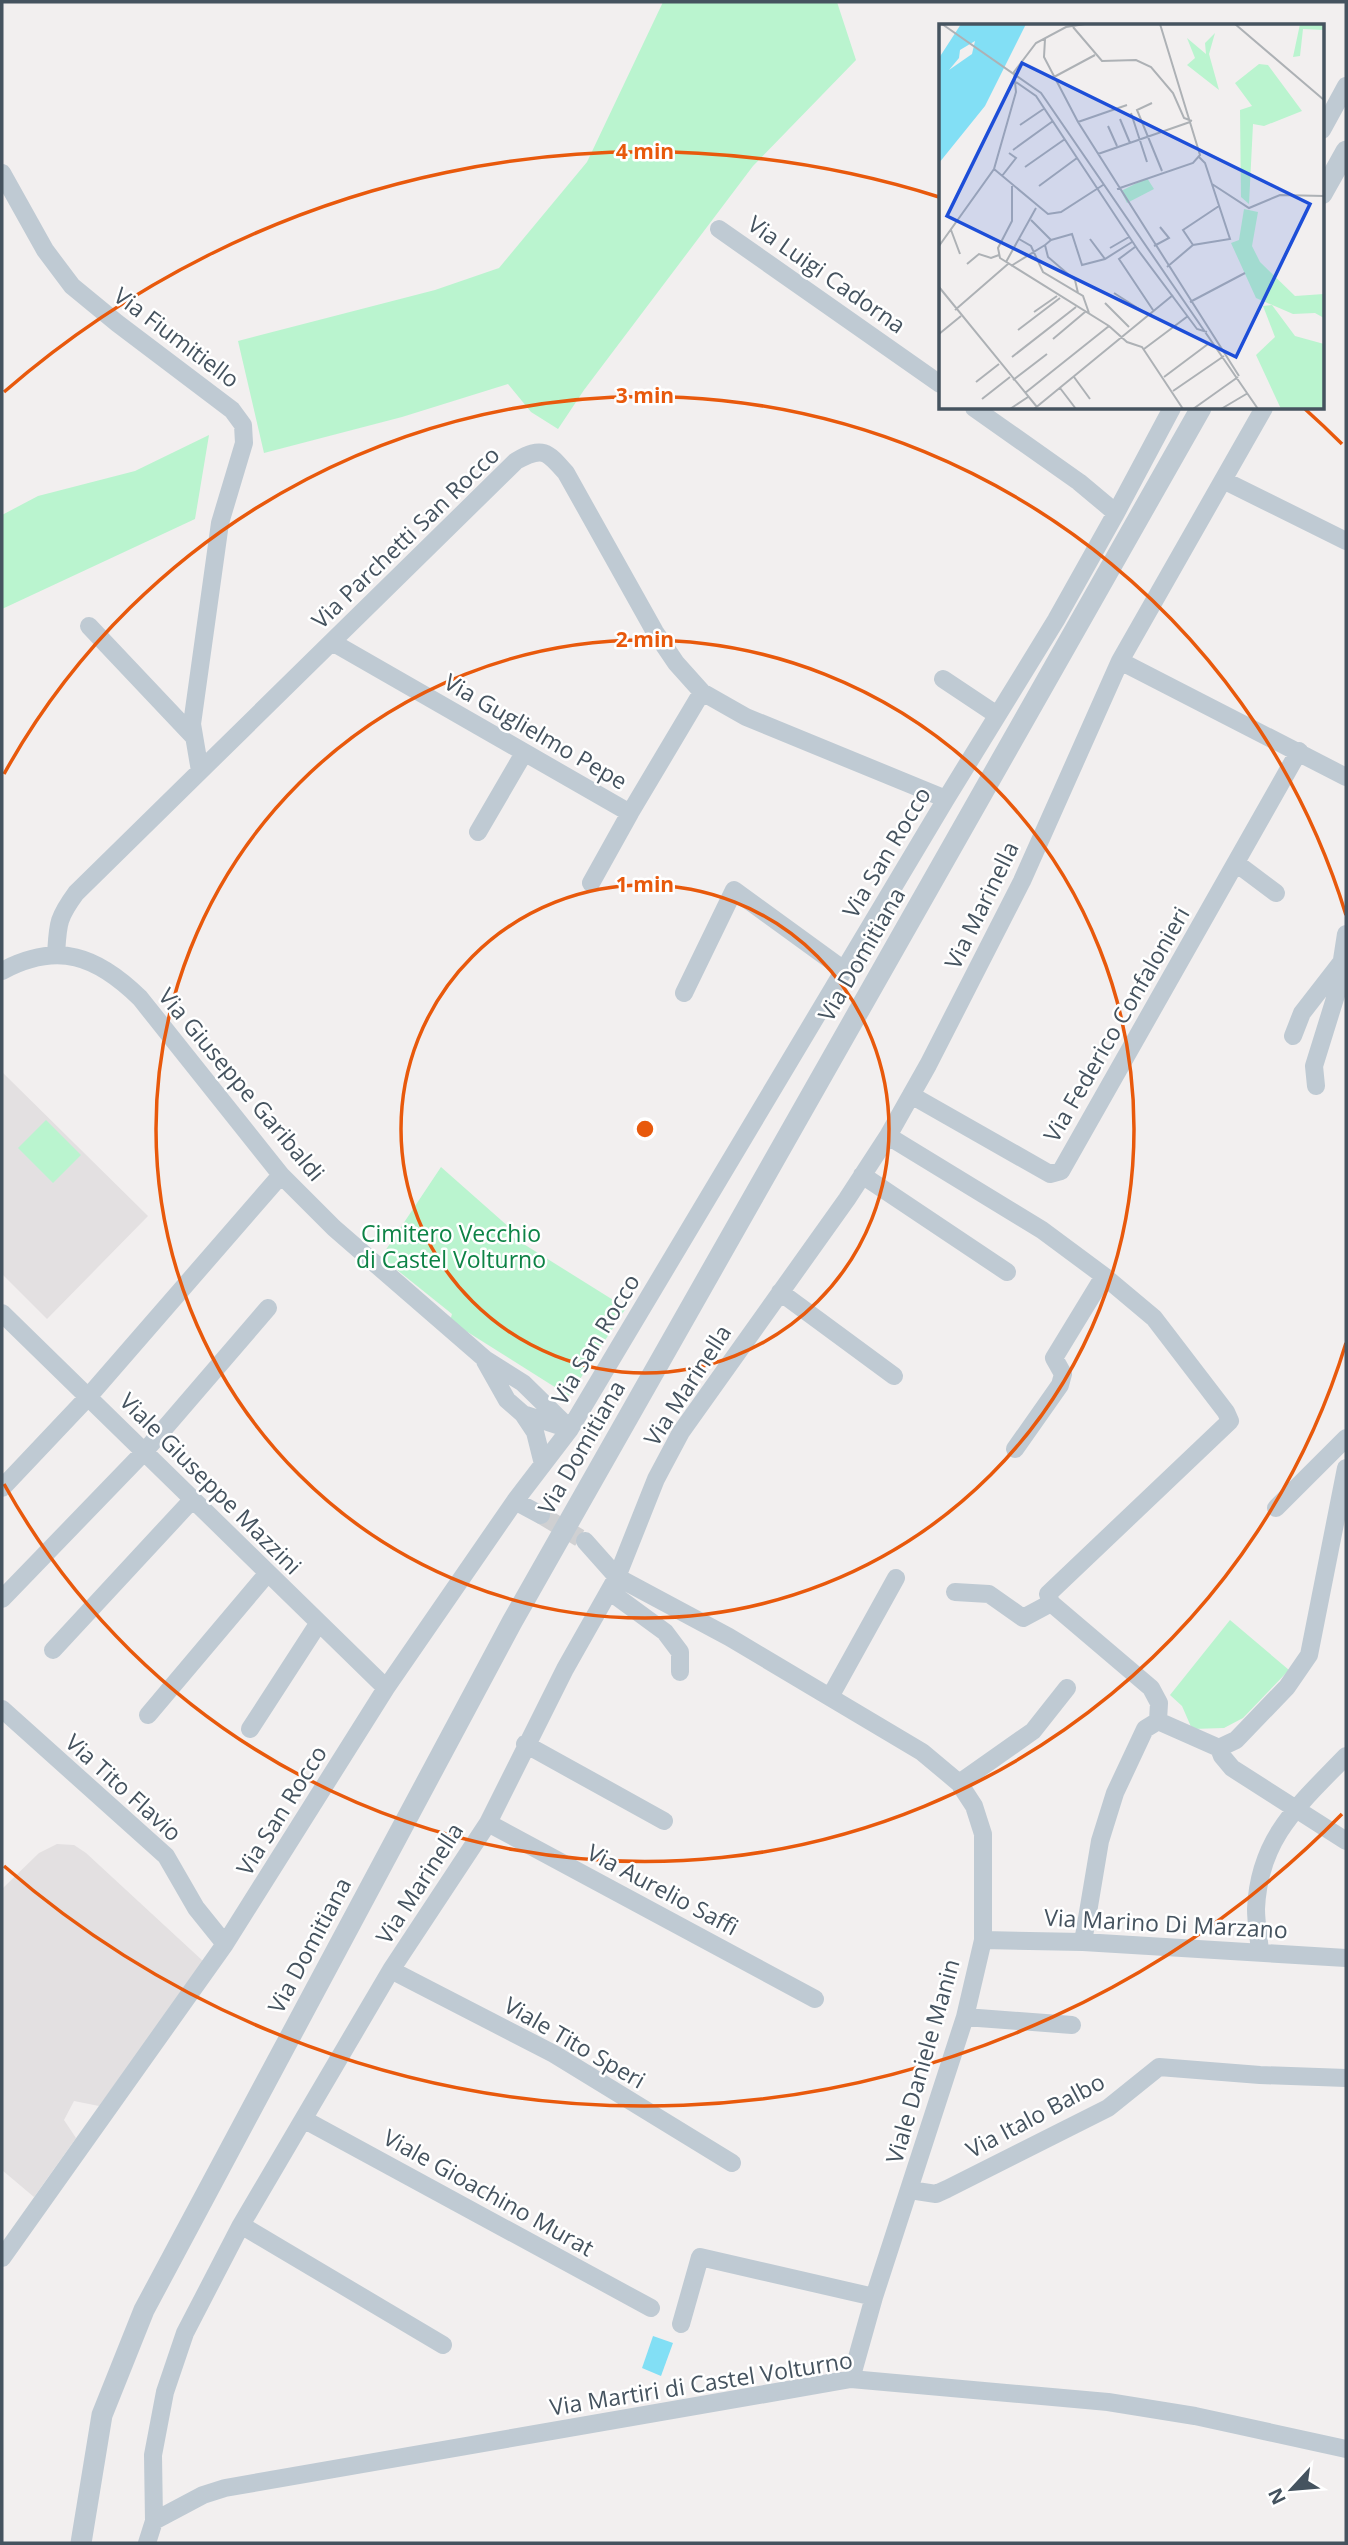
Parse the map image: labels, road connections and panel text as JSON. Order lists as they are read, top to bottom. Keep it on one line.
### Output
{"streets":{"street":["Via Luigi Cadorna","Via Fiumitiello","Via Parchetti San Rocco","Via Guglielmo Pepe","Via San Rocco","Via Marinella","Via Domitiana","Via Federico Confalonieri","Via Giuseppe Garibaldi","Viale Giuseppe Mazzini","Via Tito Flavio","Via Aurelio Saffi","Via Marino Di Marzano","Viale Tito Speri","Viale Daniele Manin","Via Italo Balbo","Viale Gioachino Murat","Via Martiri di Castel Volturno"]},"crossings":[["Via Fiumitiello","Via Parchetti San Rocco"],["Via Parchetti San Rocco","Via Guglielmo Pepe"],["Via Parchetti San Rocco","Via San Rocco"],["Via Parchetti San Rocco","Via Giuseppe Garibaldi"],["Via San Rocco","Via Giuseppe Garibaldi"],["Via San Rocco","Viale Giuseppe Mazzini"],["Via San Rocco","Via Tito Flavio"],["Via Marinella","Via Federico Confalonieri"],["Via Marinella","Via Aurelio Saffi"],["Via Marinella","Viale Tito Speri"],["Via Marinella","Viale Daniele Manin"],["Via Marinella","Viale Gioachino Murat"],["Via Marinella","Via Martiri di Castel Volturno"],["Via Marino Di Marzano","Viale Daniele Manin"],["Viale Daniele Manin","Via Italo Balbo"],["Viale Daniele Manin","Via Martiri di Castel Volturno"]],"parks":["Cimitero Vecchio di Castel Volturno"],"north":"bottom left","rings":["4 min","3 min","2 min","1 min"]}
